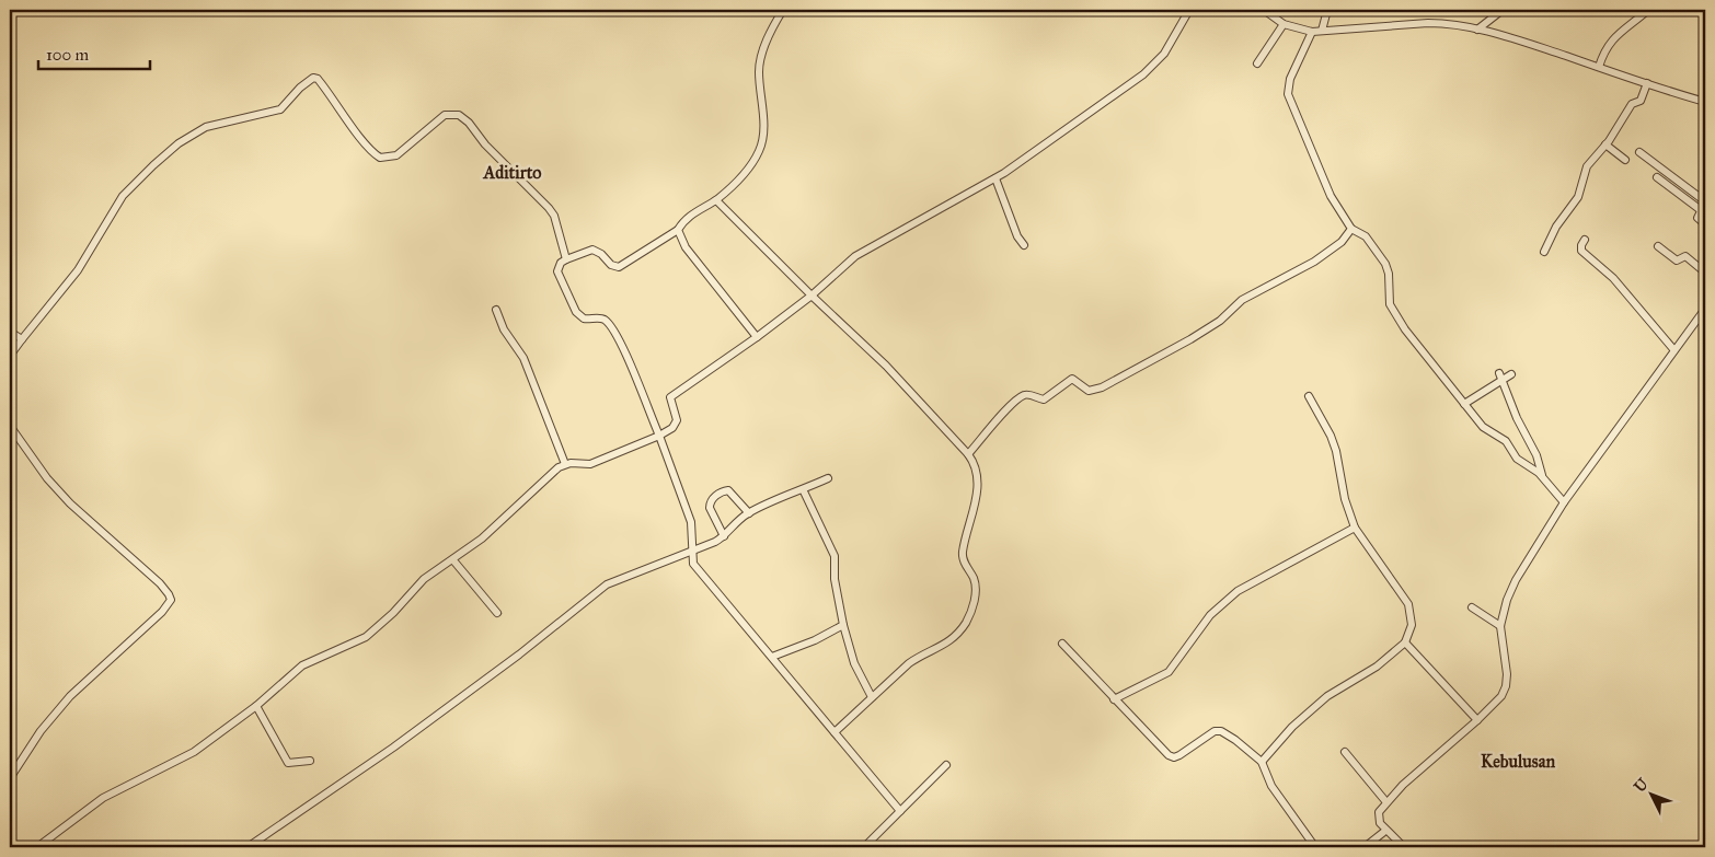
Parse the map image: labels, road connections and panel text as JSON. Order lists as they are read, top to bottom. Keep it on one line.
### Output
{"districts":["Aditirto","Kebulusan"],"scale_bar":"100 m","north":"top left"}
